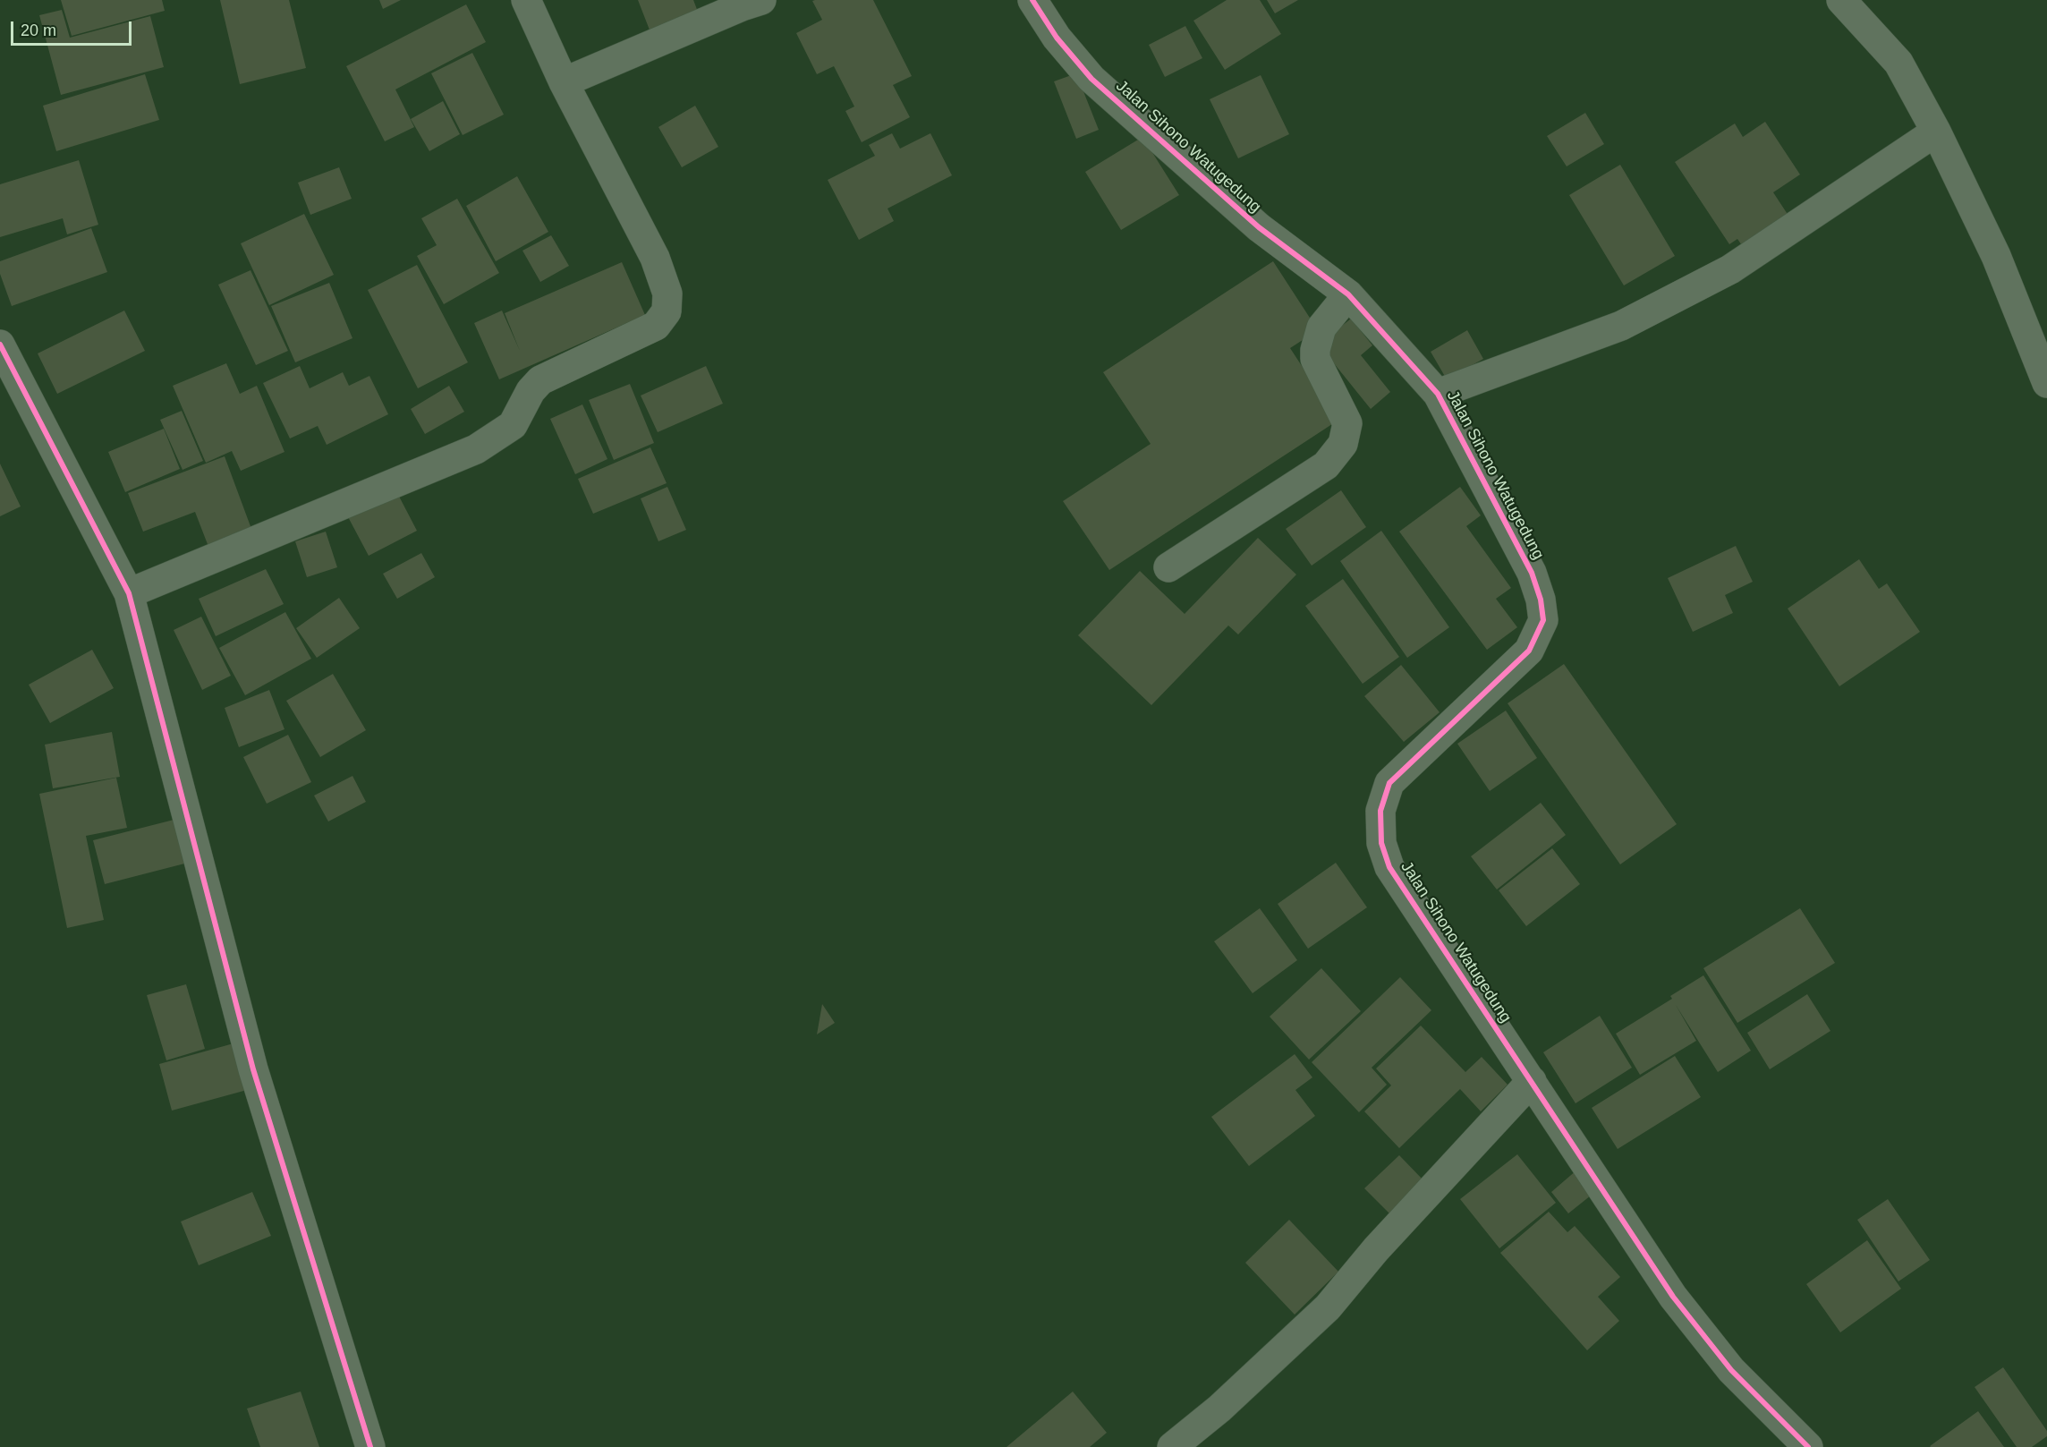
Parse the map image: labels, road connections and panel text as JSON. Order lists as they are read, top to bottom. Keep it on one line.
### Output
{"streets":{"street":["Jalan Sihono Watugedung"]},"scale_bar":"20 m"}
